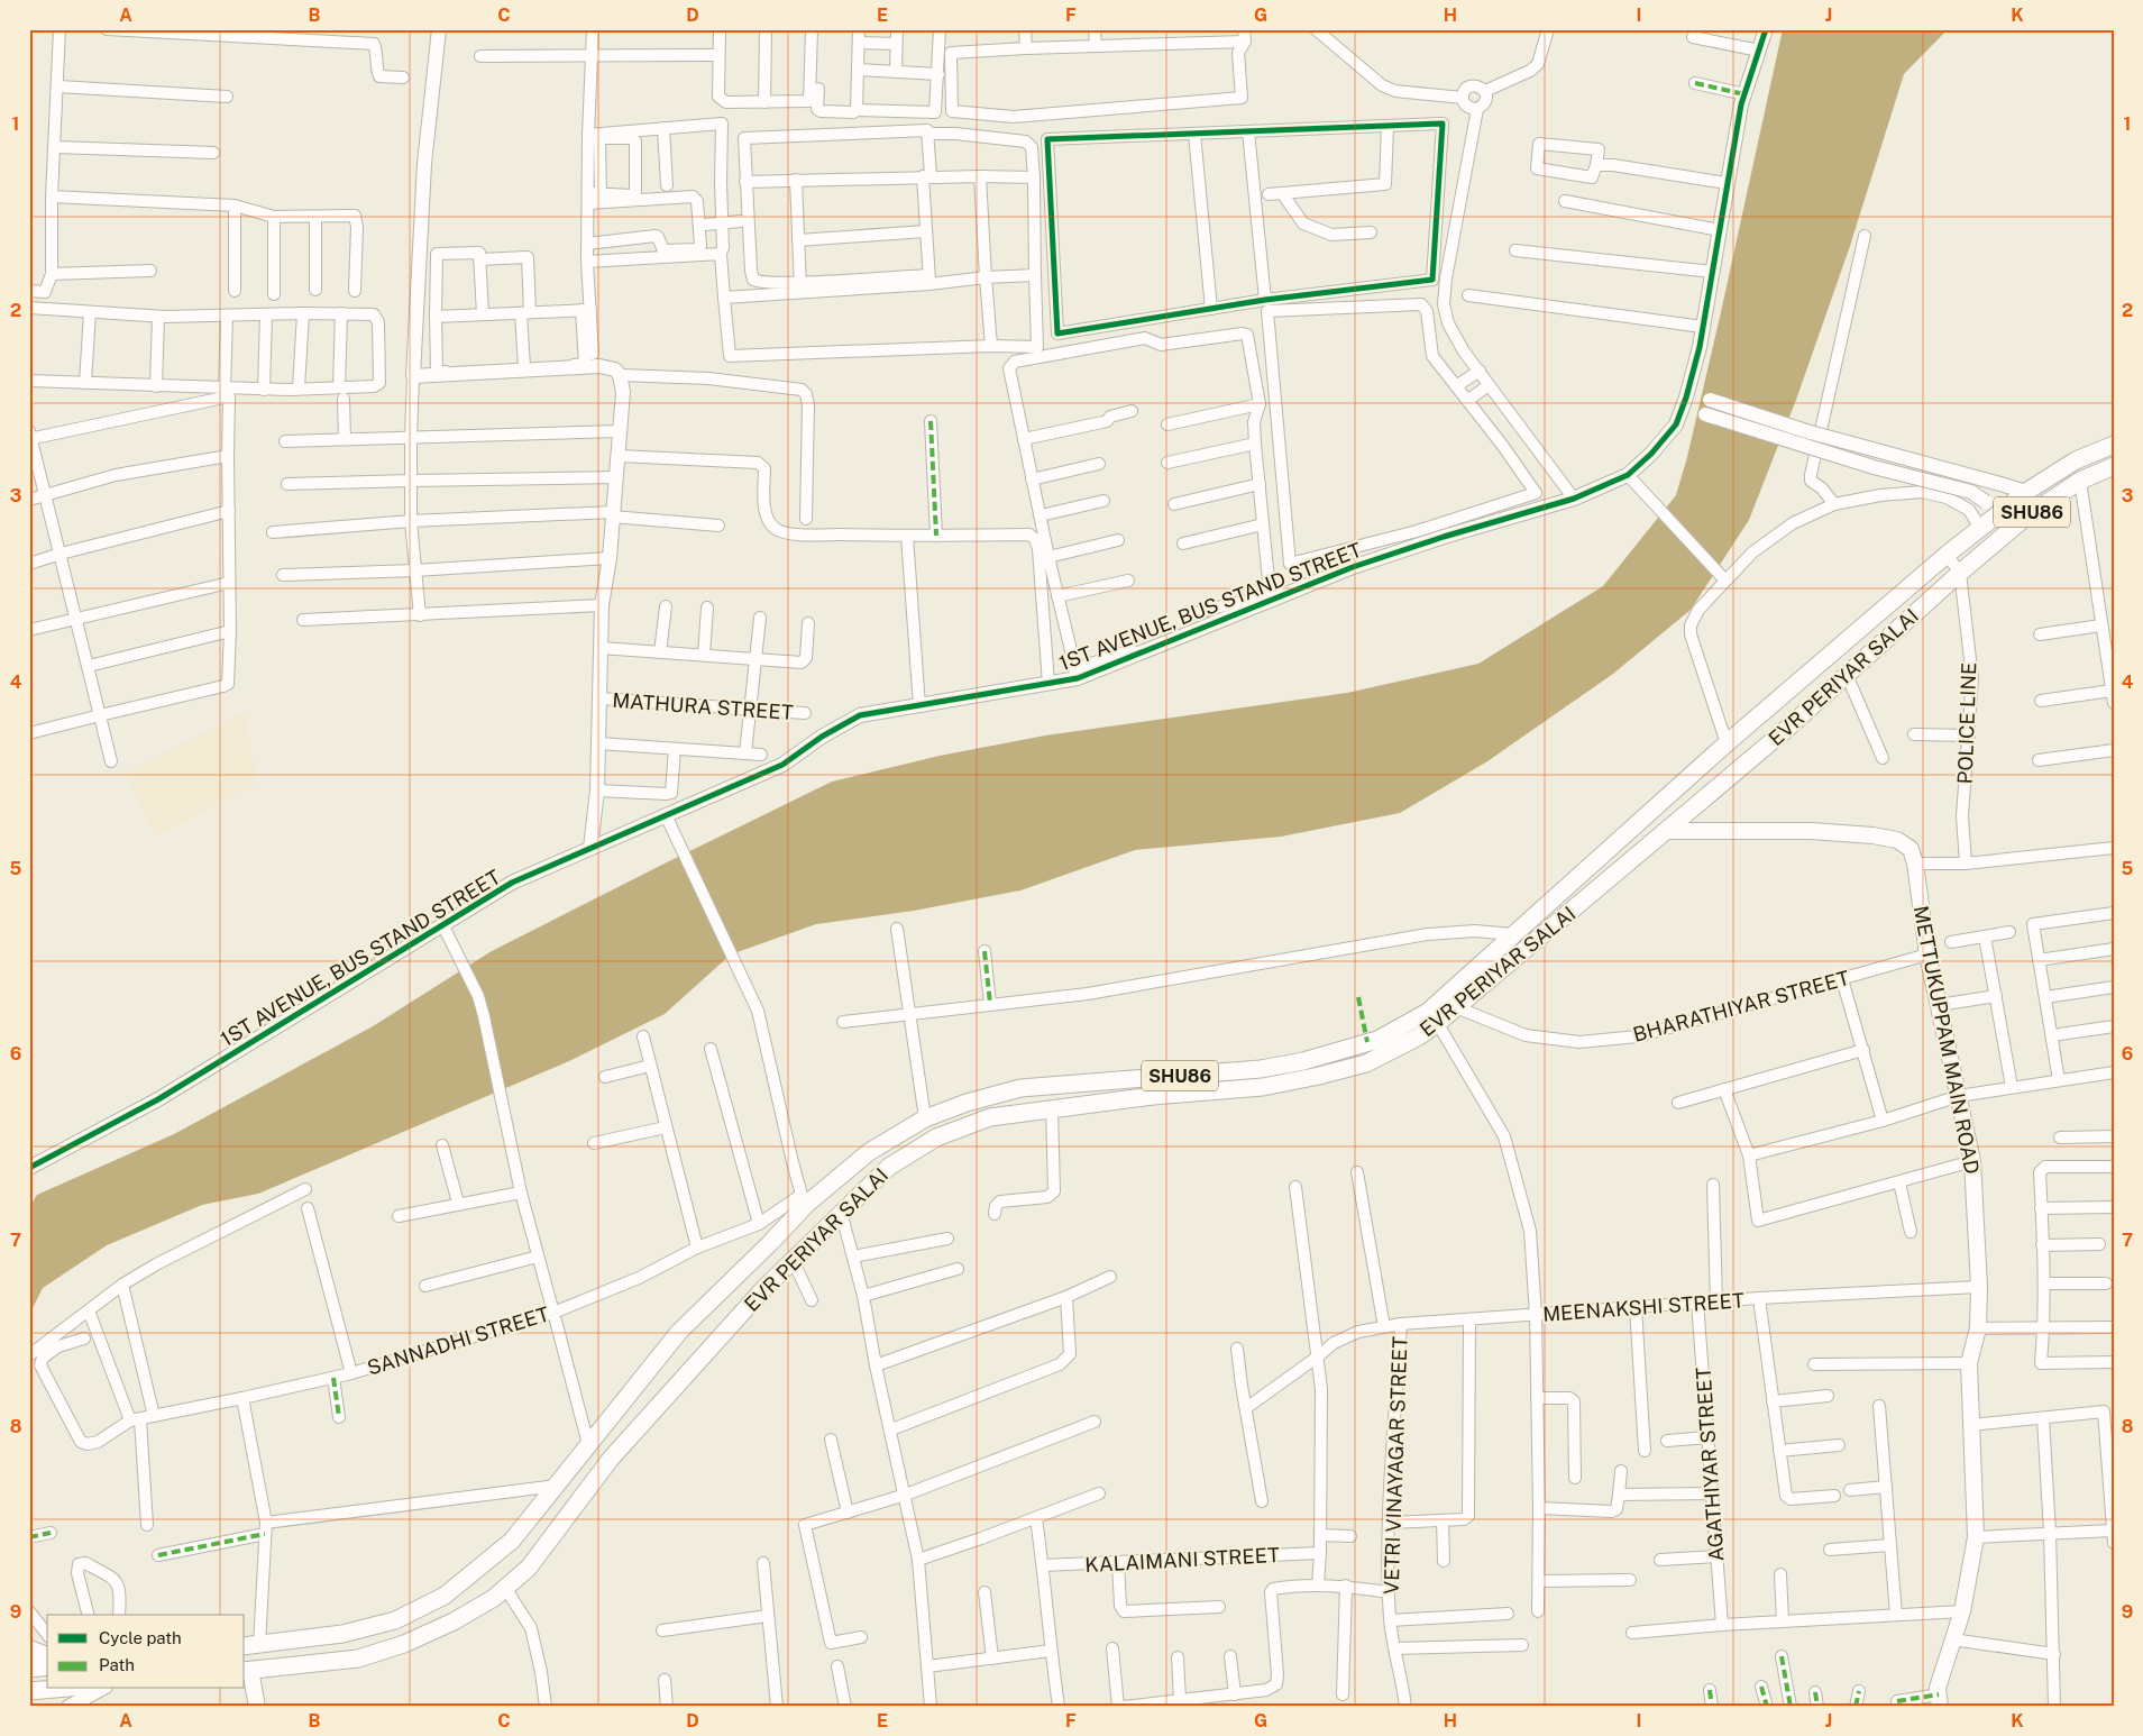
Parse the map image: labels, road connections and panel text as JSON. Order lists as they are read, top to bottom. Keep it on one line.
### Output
{"streets":{"main road":["SHU86","EVR PERIYAR SALAI","METTUKUPPAM MAIN ROAD"],"street":["1ST AVENUE, BUS STAND STREET","MATHURA STREET","POLICE LINE","BHARATHIYAR STREET","MEENAKSHI STREET","SANNADHI STREET","AGATHIYAR STREET","VETRI VINAYAGAR STREET","KALAIMANI STREET"]},"crossings":[["EVR PERIYAR SALAI","POLICE LINE"],["EVR PERIYAR SALAI","BHARATHIYAR STREET"],["EVR PERIYAR SALAI","SANNADHI STREET"],["BHARATHIYAR STREET","METTUKUPPAM MAIN ROAD"],["METTUKUPPAM MAIN ROAD","MEENAKSHI STREET"],["MEENAKSHI STREET","AGATHIYAR STREET"],["MEENAKSHI STREET","VETRI VINAYAGAR STREET"]],"legend":["Cycle path","Path"],"grid":{"columns":["A","B","C","D","E","F","G","H","I","J","K"],"rows":["1","2","3","4","5","6","7","8","9"]}}
